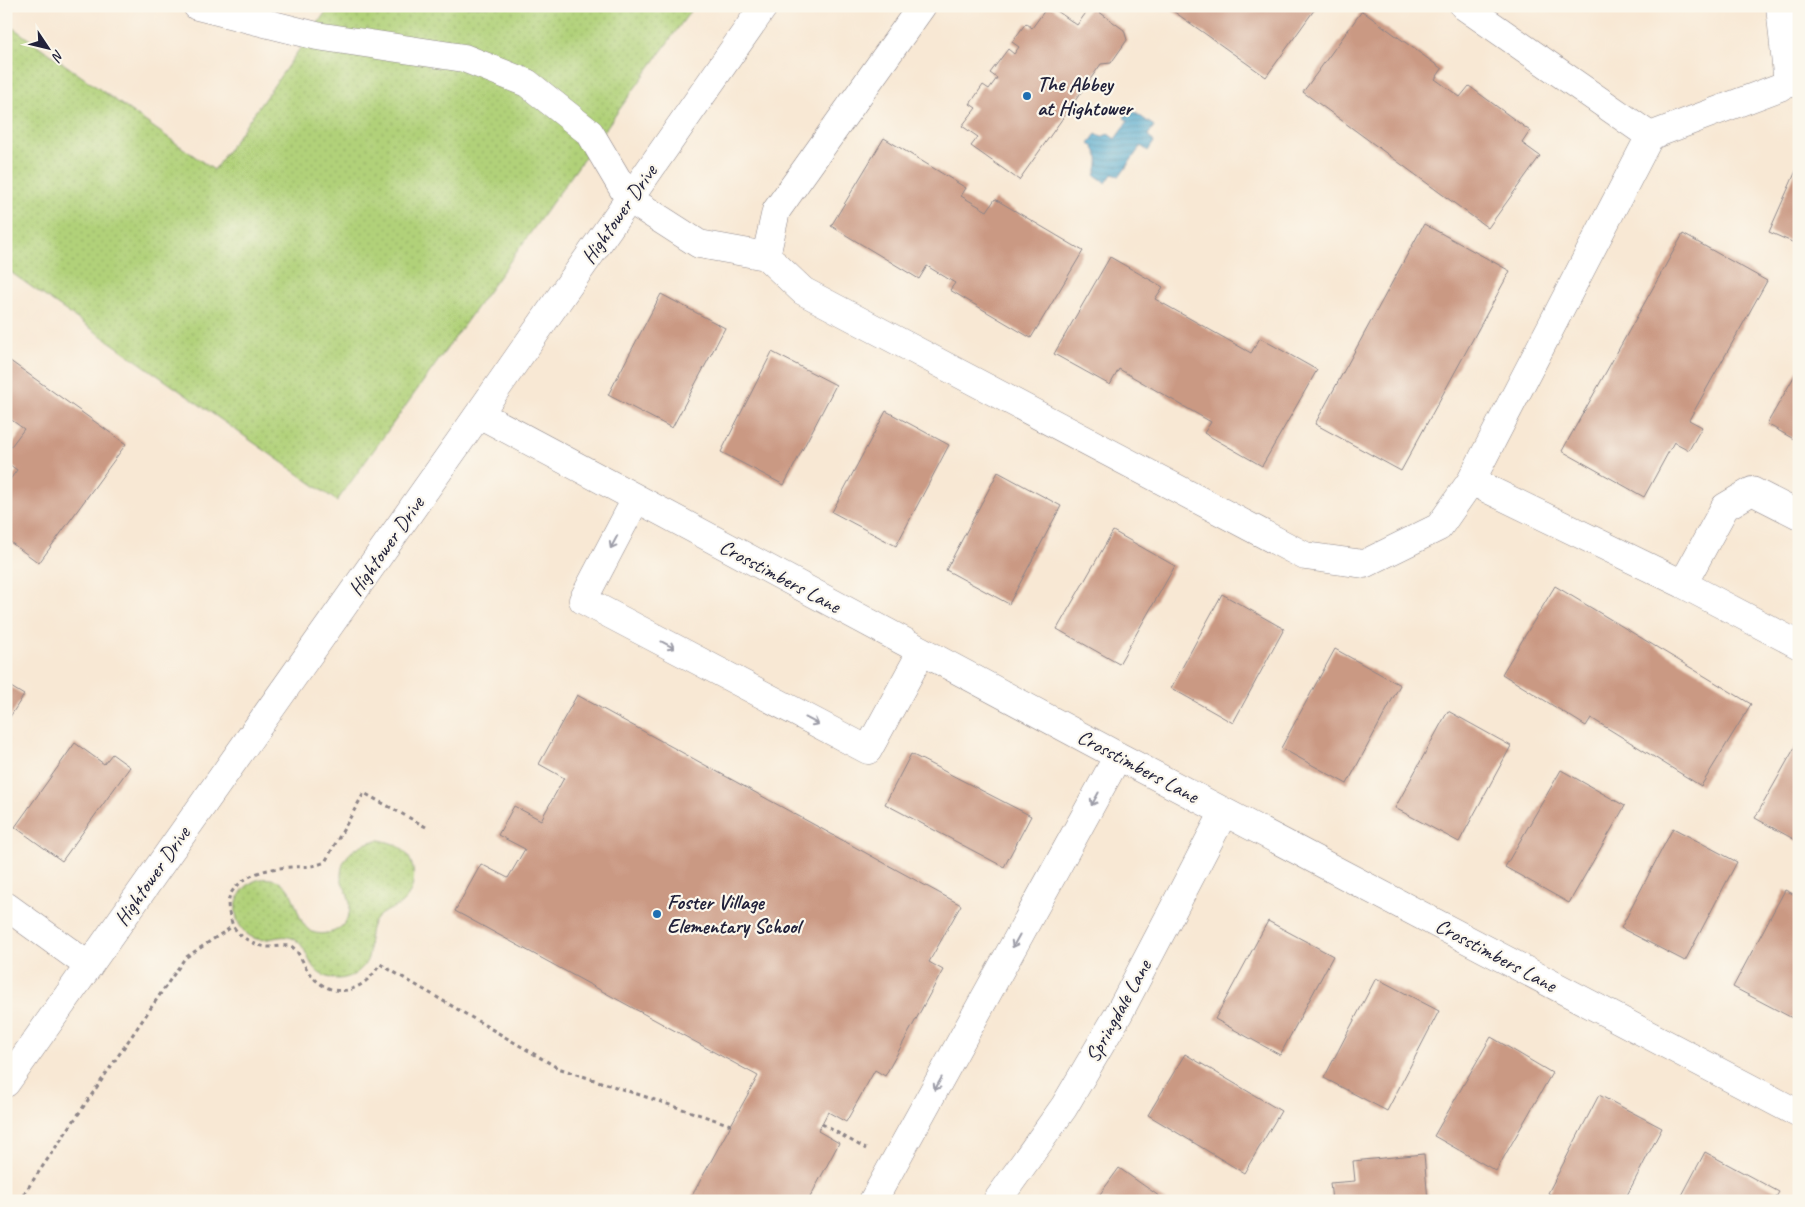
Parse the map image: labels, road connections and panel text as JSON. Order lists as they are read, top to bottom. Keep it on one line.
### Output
{"streets":{"street":["Hightower Drive","Crosstimbers Lane","Springdale Lane"]},"crossings":[["Hightower Drive","Crosstimbers Lane"],["Crosstimbers Lane","Springdale Lane"]],"places":["The Abbey at Hightower","Foster Village Elementary School"],"north":"bottom right"}
